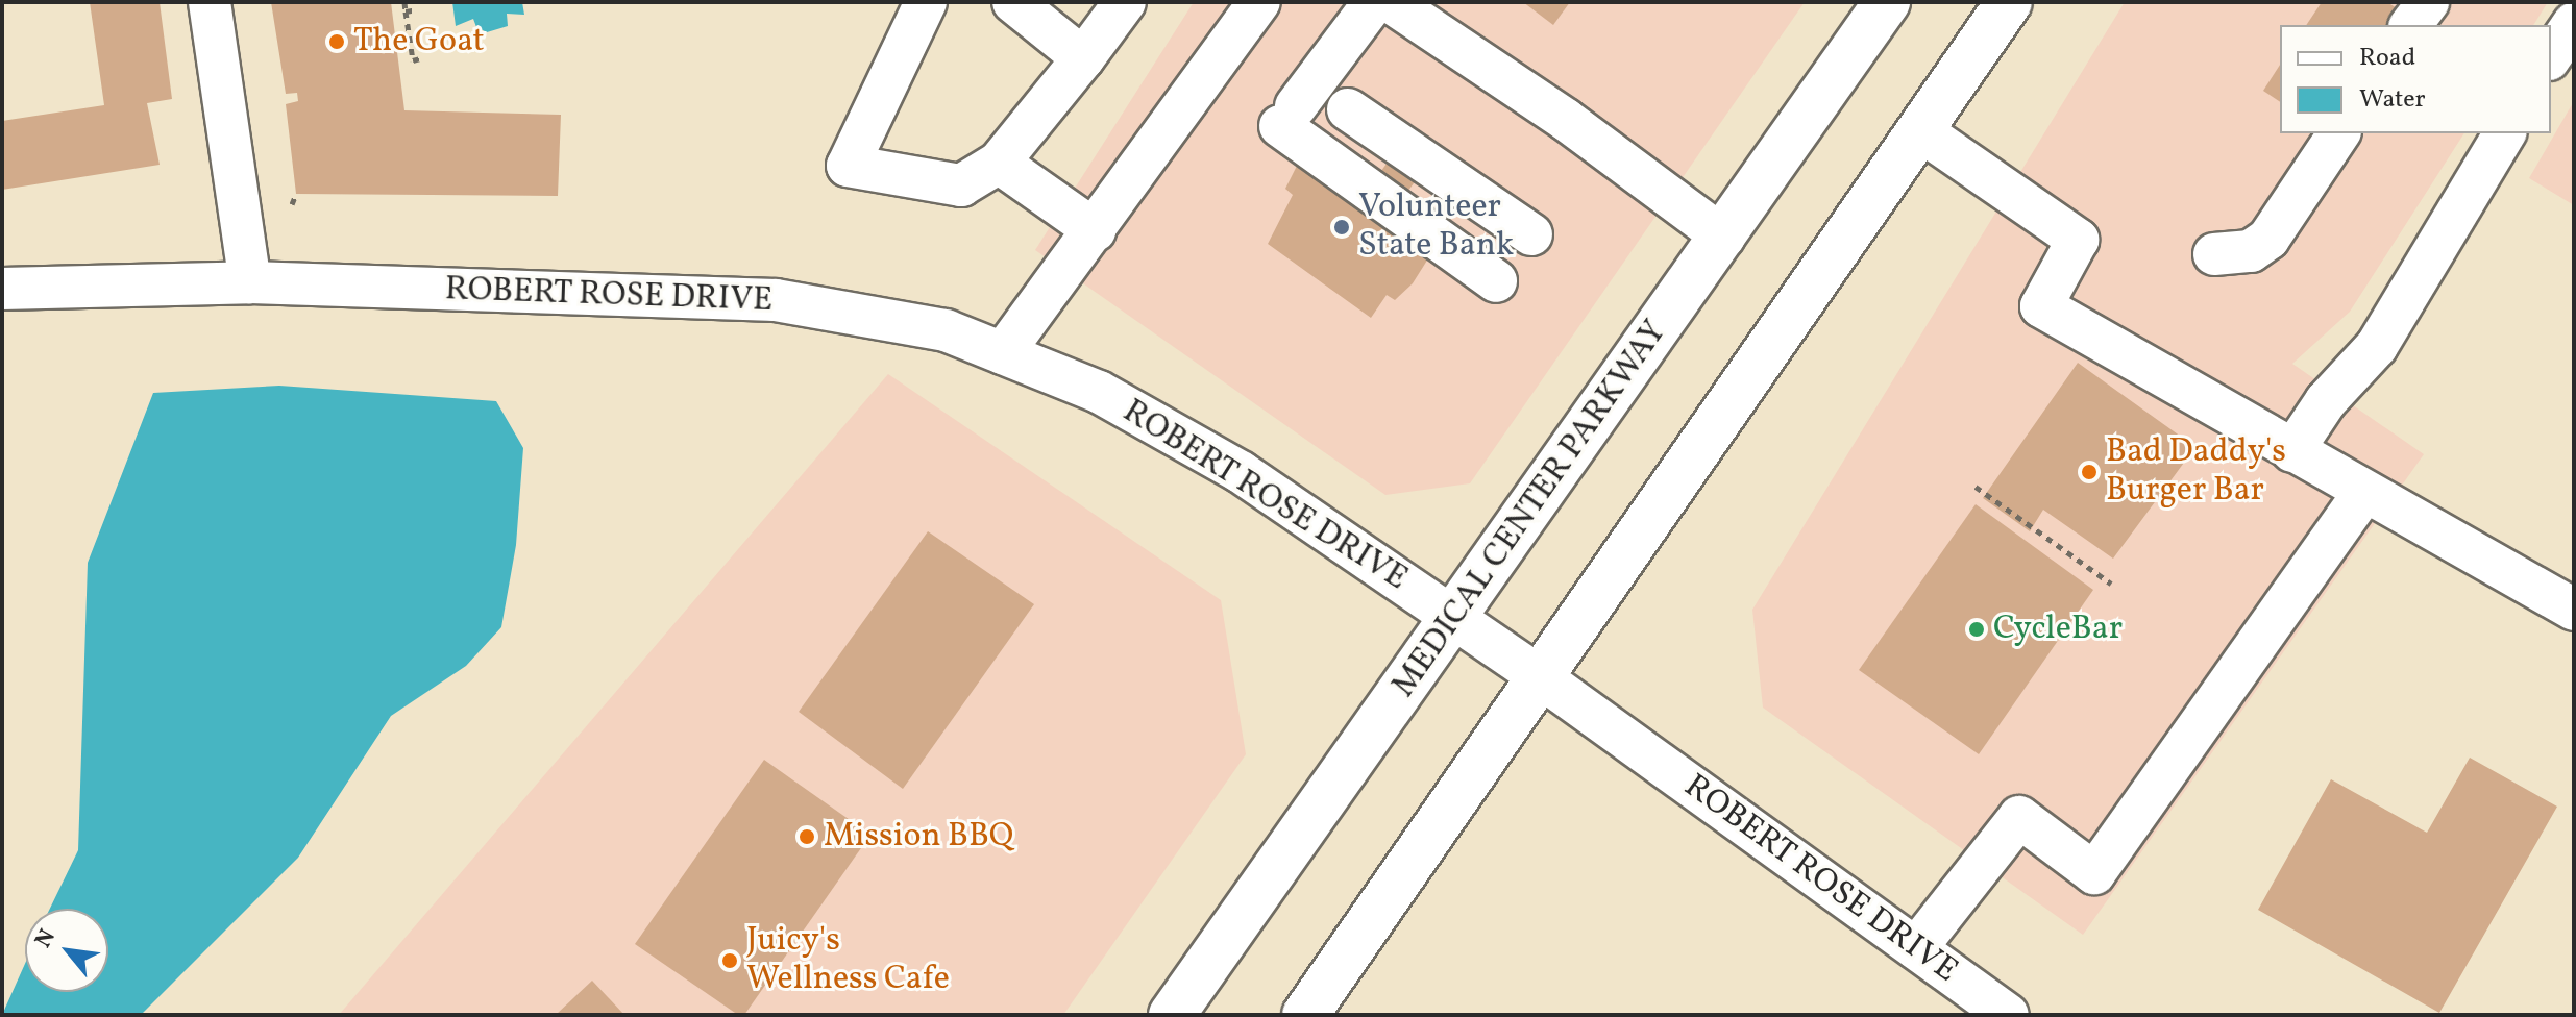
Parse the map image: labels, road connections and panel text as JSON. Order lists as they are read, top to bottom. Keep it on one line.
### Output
{"streets":{"main road":["MEDICAL CENTER PARKWAY"],"street":["ROBERT ROSE DRIVE"]},"crossings":[["ROBERT ROSE DRIVE","MEDICAL CENTER PARKWAY"]],"places":["The Goat","Volunteer State Bank","Bad Daddy's Burger Bar","CycleBar","Mission BBQ","Juicy's Wellness Cafe"],"legend":["Road","Water"],"north":"top left"}
